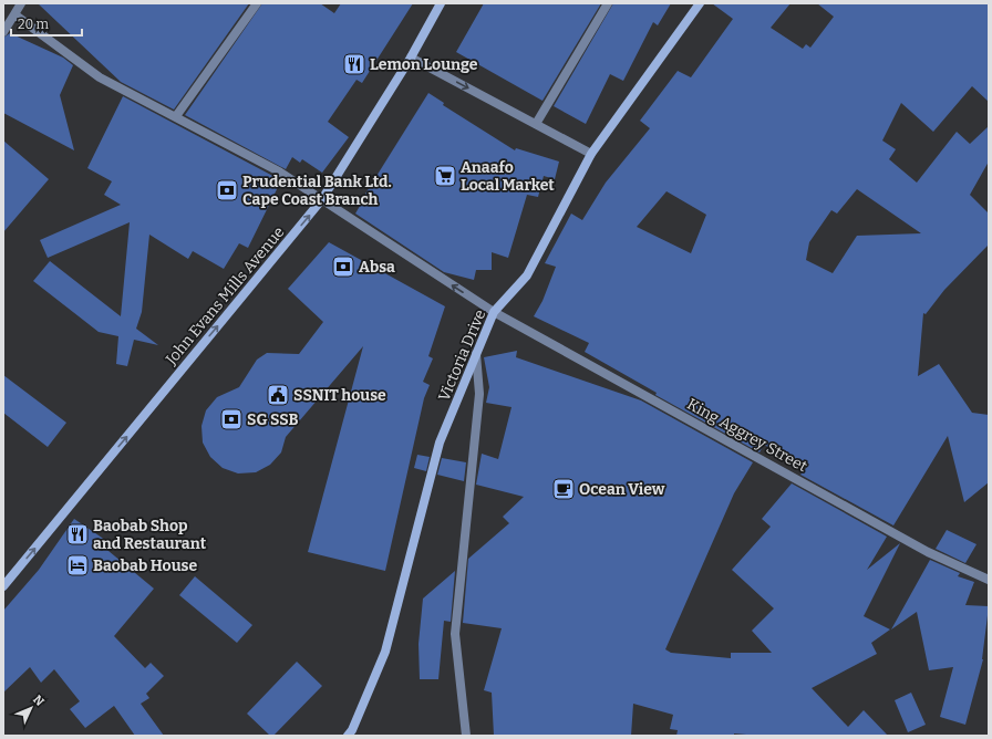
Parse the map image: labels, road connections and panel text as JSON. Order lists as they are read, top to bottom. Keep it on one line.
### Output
{"streets":{"street":["John Evans Mills Avenue","Victoria Drive","King Aggrey Street"]},"crossings":[["John Evans Mills Avenue","King Aggrey Street"],["Victoria Drive","King Aggrey Street"]],"one_way":["John Evans Mills Avenue"],"places":{"restaurant":["Lemon Lounge","Baobab Shop and Restaurant"],"supermarket":["Anaafo Local Market"],"bank":["Prudential Bank Ltd. Cape Coast Branch","Absa","SG SSB"],"public building":["SSNIT house"],"cafe":["Ocean View"],"hotel":["Baobab House"]},"scale_bar":"20 m","north":"top right"}
